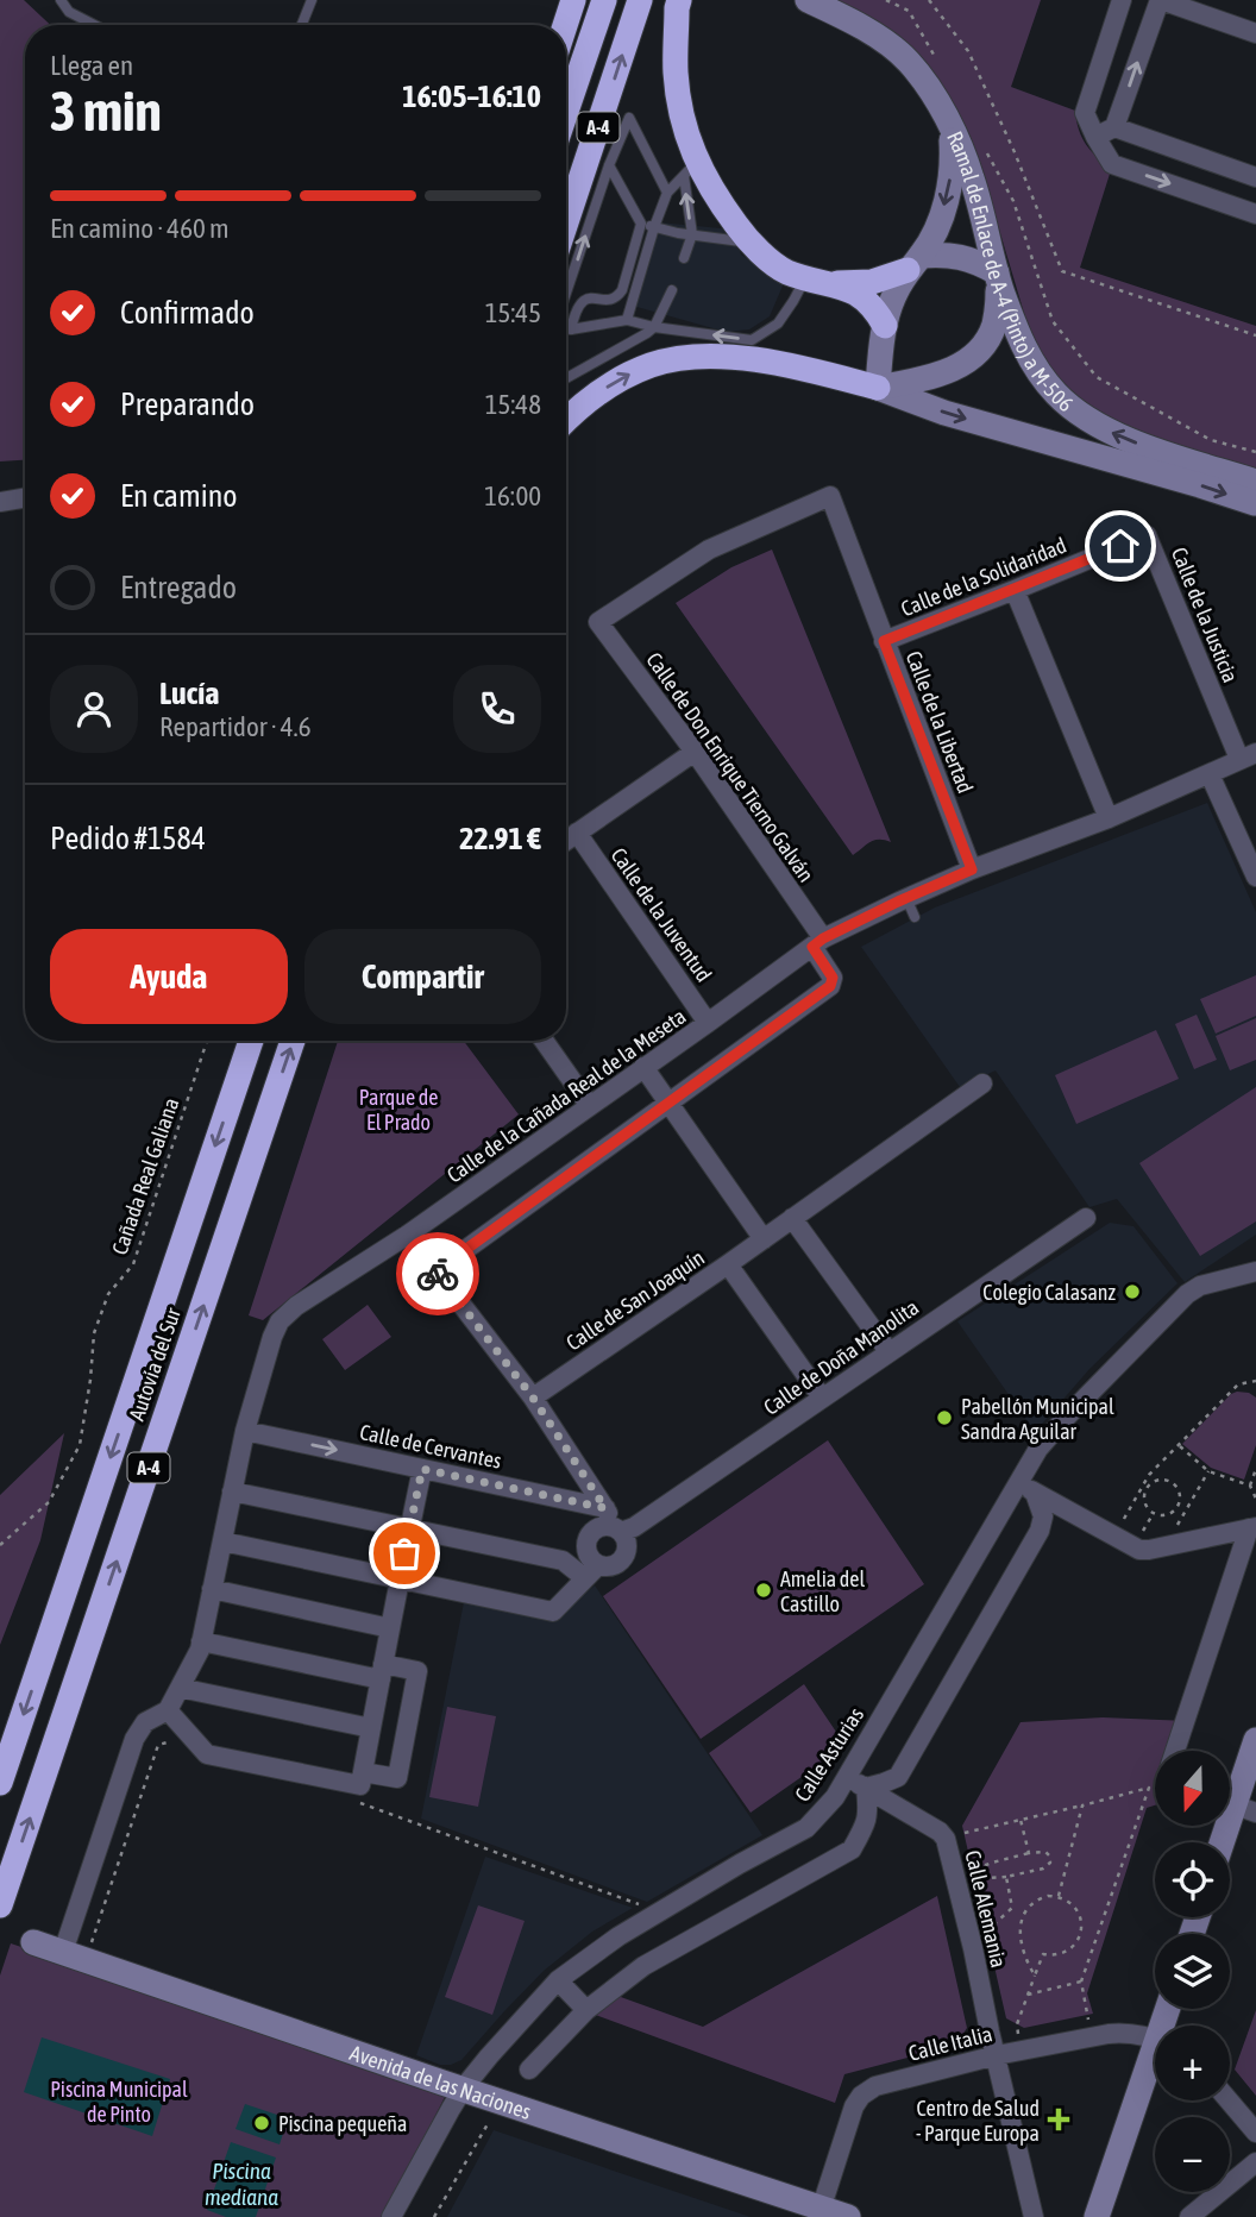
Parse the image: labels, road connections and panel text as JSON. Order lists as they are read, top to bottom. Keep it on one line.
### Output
{"streets":{"highway":["A-4","Autovía del Sur"],"main road":["Ramal de Enlace de A-4 (Pinto) a M-506","Avenida de las Naciones"],"street":["Calle de la Solidaridad","Calle de la Justicia","Calle de la Libertad","Calle de Don Enrique Tierno Galván","Calle de la Juventud","Calle de la Cañada Real de la Meseta","Calle de San Joaquín","Calle de Doña Manolita","Calle de Cervantes","Calle Asturias","Calle Alemania","Calle Italia"],"path":["Cañada Real Galiana"]},"crossings":[["Calle de la Solidaridad","Calle de la Justicia"],["Calle de la Solidaridad","Calle de la Libertad"],["Calle de la Justicia","Calle de la Cañada Real de la Meseta"],["Calle de la Libertad","Calle de Don Enrique Tierno Galván"],["Calle de la Libertad","Calle de la Cañada Real de la Meseta"],["Calle de Don Enrique Tierno Galván","Calle de la Cañada Real de la Meseta"],["Calle de la Juventud","Calle de la Cañada Real de la Meseta"],["Calle de la Cañada Real de la Meseta","Calle de Cervantes"],["Calle Asturias","Calle Alemania"],["Calle Asturias","Avenida de las Naciones"],["Calle Alemania","Calle Italia"],["Calle Italia","Avenida de las Naciones"]],"water":["Piscina mediana"],"parks":["Parque de El Prado","Piscina Municipal de Pinto"],"places":{"other":["Colegio Calasanz","Pabellón Municipal Sandra Aguilar","Amelia del Castillo","Piscina pequeña"],"health":["Centro de Salud - Parque Europa"]},"north":"bottom","page":{"heading":["3 min","Llega en","16:05–16:10"],"panel":["Lucía","Repartidor · 4.6","Pedido #1584","22.91 €"],"bar":"En camino · 460 m","list":[["Confirmado","15:45"],["Preparando","15:48"],["En camino","16:00"],"Entregado"],"buttons":["Ayuda","Compartir"],"map_buttons":["+","−"]}}
